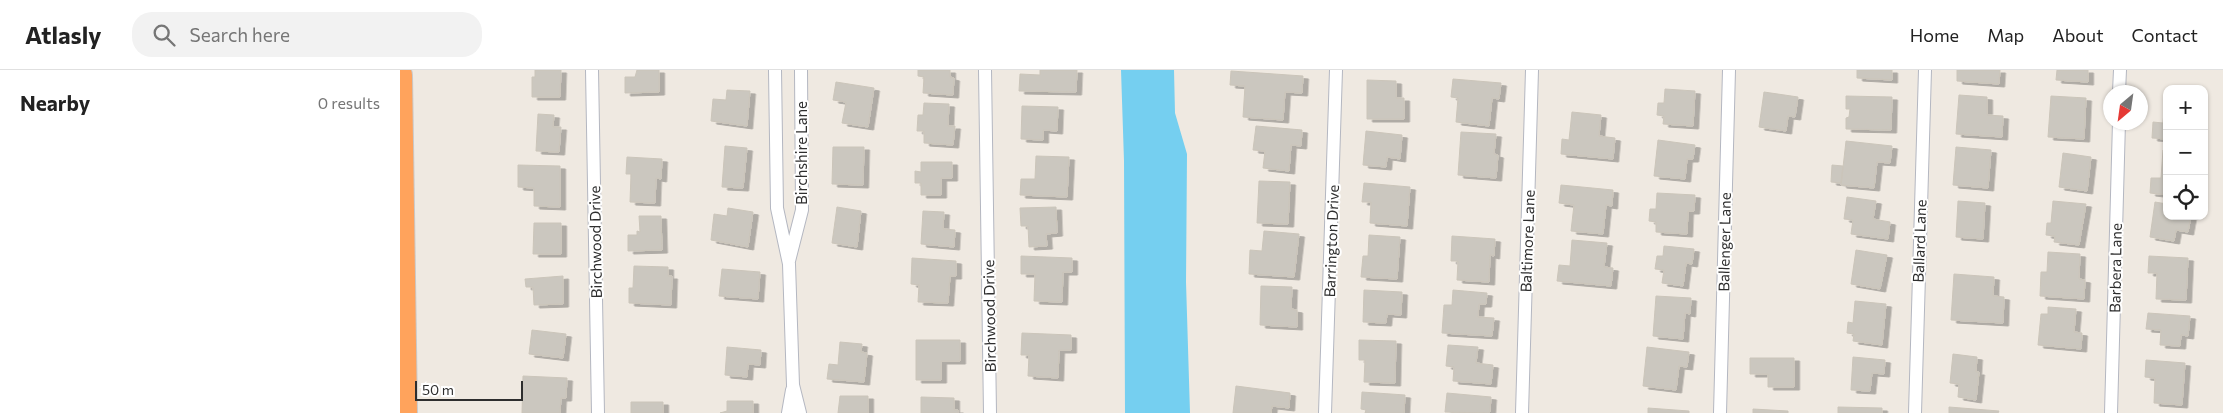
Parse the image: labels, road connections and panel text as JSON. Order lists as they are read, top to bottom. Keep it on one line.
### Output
{"streets":{"street":["Birchshire Lane","Barrington Drive","Baltimore Lane","Ballard Lane","Birchwood Drive","Ballenger Lane","Barbera Lane"]},"scale_bar":"50 m","north":"bottom left","page":{"header":"Atlasly","search":"Search here","nav":["Home","Map","About","Contact"],"heading":["Nearby","0 results"],"map_buttons":["+","−"],"scale":"50 m"}}
